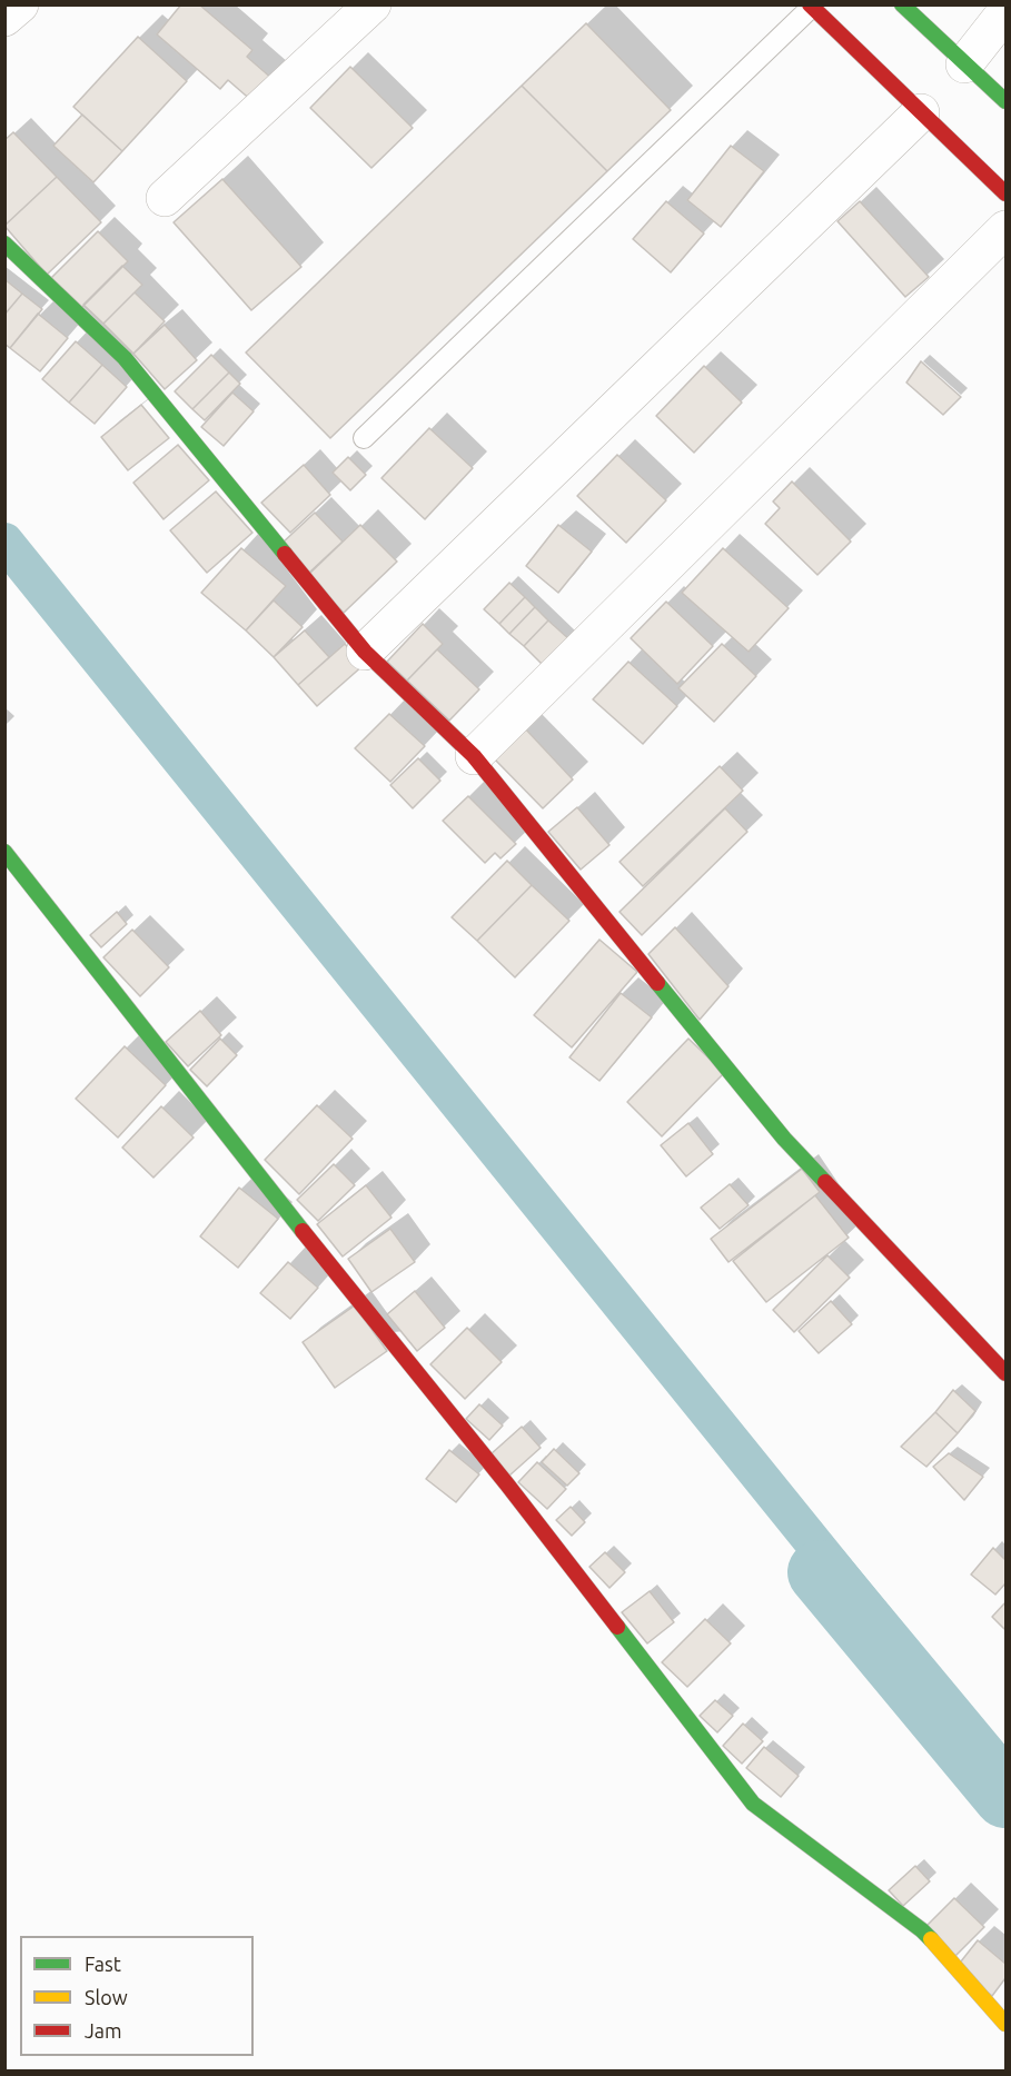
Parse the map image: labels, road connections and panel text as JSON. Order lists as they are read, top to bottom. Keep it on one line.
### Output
{"legend":["Fast","Slow","Jam"]}
